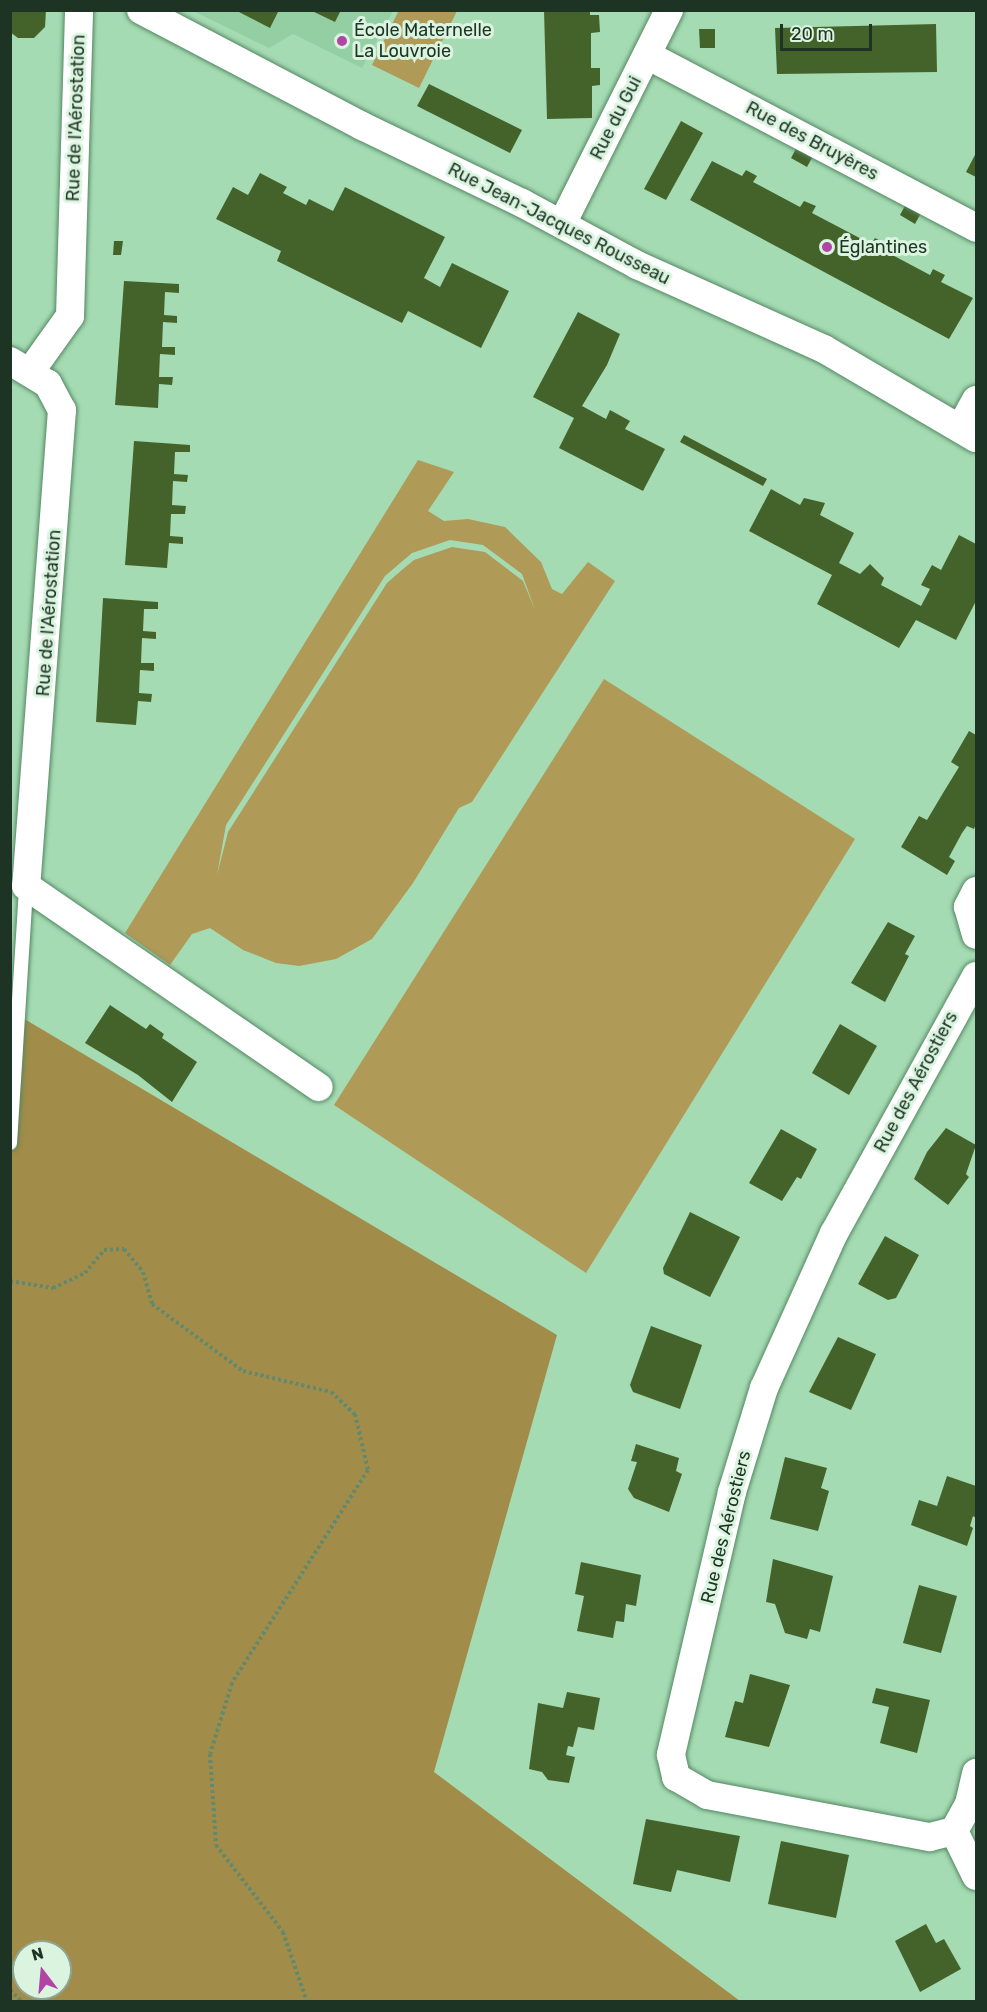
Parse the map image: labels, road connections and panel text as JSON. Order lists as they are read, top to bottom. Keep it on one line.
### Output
{"streets":{"street":["Rue de l'Aérostation","Rue du Gui","Rue des Bruyères","Rue Jean-Jacques Rousseau","Rue des Aérostiers"]},"crossings":[["Rue du Gui","Rue des Bruyères"],["Rue du Gui","Rue Jean-Jacques Rousseau"]],"places":["École Maternelle La Louvroie","Églantines"],"scale_bar":"20 m","north":"top"}
